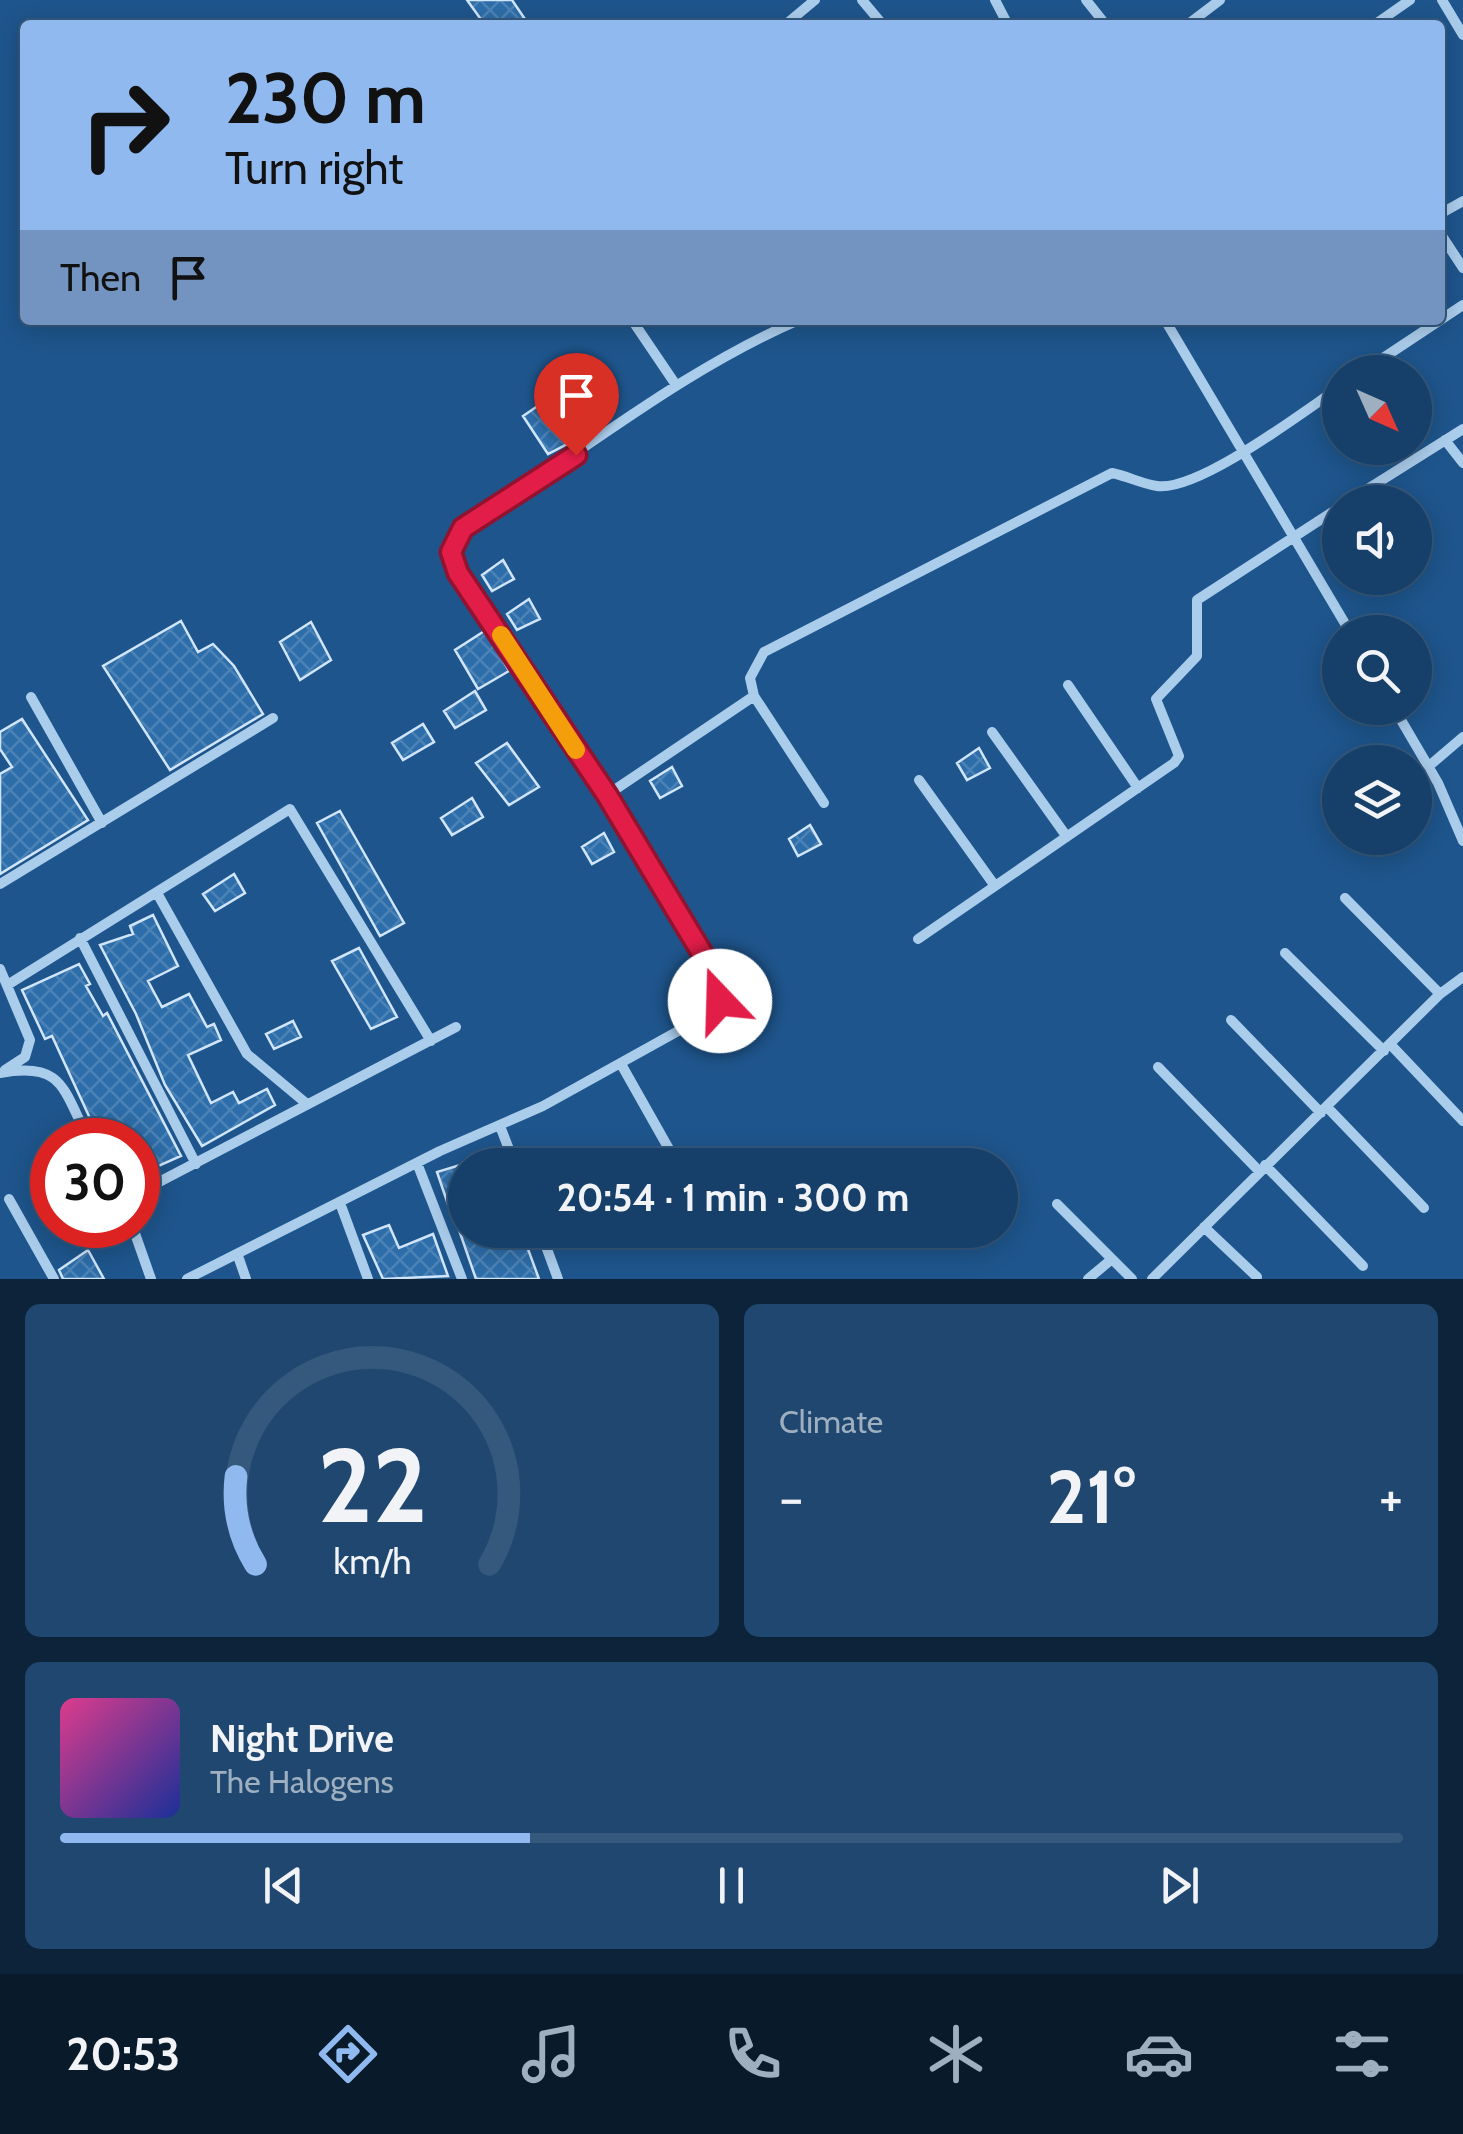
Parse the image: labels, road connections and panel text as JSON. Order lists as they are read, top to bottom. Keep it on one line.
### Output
{"north":"bottom right","page":{"turn":["230 m","Turn right"],"then":"Then","limit":"30","trip":"20:54 · 1 min · 300 m","tile":"Climate","heat":["−","21°","+"],"song":["Night Drive","The Halogens"],"tabs":"20:53","gauge":["22","km/h"]}}
